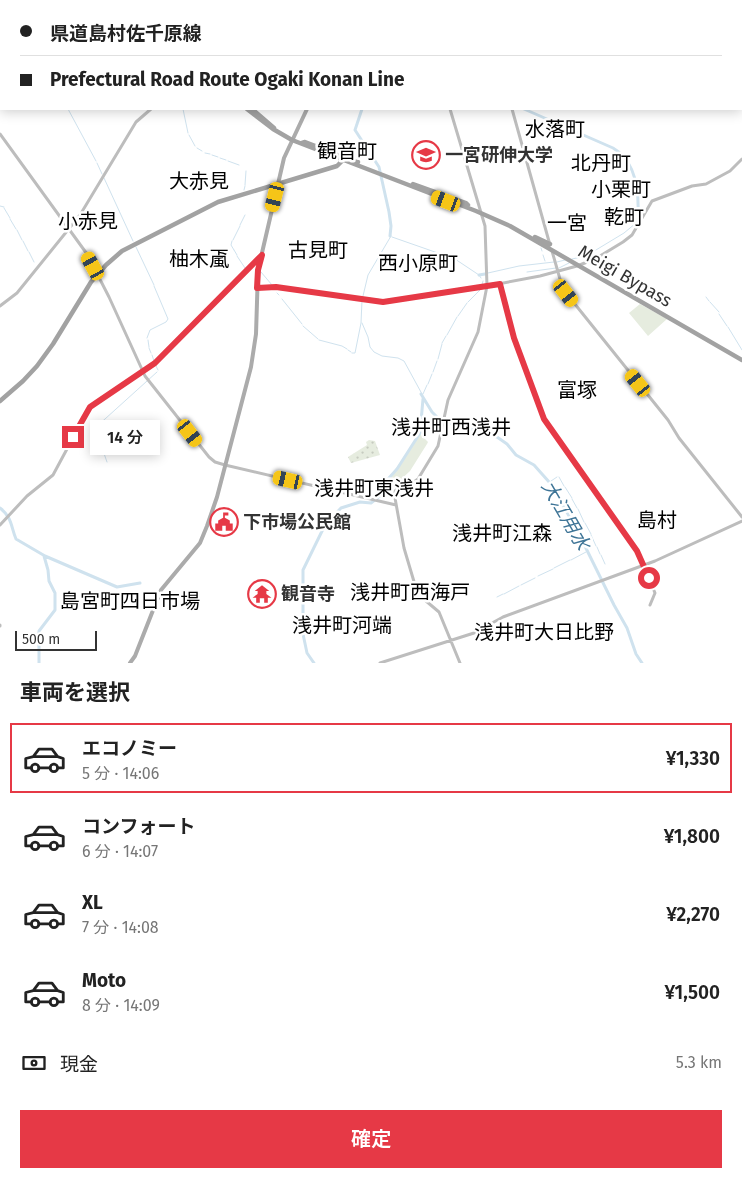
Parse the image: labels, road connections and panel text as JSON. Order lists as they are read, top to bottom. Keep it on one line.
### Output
{"streets":{"highway":["Meigi Bypass"]},"districts":["水落町","観音町","北丹町","大赤見","小栗町","乾町","小赤見","一宮","古見町","柚木颪","西小原町","富塚","浅井町西浅井","浅井町東浅井","島村","浅井町江森","浅井町西海戸","島宮町四日市場","浅井町河端","浅井町大日比野"],"water":["大江用水"],"places":{"school or university":["一宮研伸大学"],"public building":["下市場公民館"],"temple":["観音寺"]},"scale_bar":"500 m","page":{"banner":["県道島村佐千原線","Prefectural Road Route Ogaki Konan Line"],"bubble":"14 分","scale":"500 m","heading":"車両を選択","list":[{"name":"エコノミー","note":"5 分 · 14:06","value":"¥1,330"},{"name":"コンフォート","note":"6 分 · 14:07","value":"¥1,800"},{"name":"XL","note":"7 分 · 14:08","value":"¥2,270"},{"name":"Moto","note":"8 分 · 14:09","value":"¥1,500"}],"pay":["現金","5.3 km"],"buttons":"確定"}}
